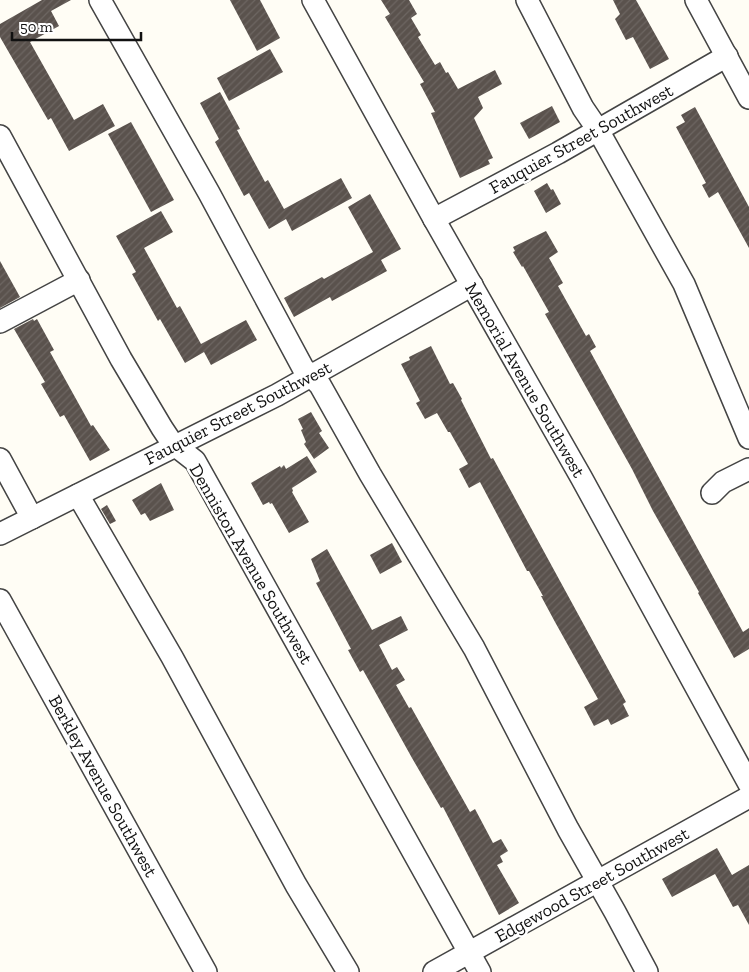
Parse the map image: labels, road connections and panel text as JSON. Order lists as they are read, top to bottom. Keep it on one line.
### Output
{"streets":{"street":["Fauquier Street Southwest","Memorial Avenue Southwest","Denniston Avenue Southwest","Berkley Avenue Southwest","Edgewood Street Southwest"]},"crossings":[["Fauquier Street Southwest","Memorial Avenue Southwest"],["Fauquier Street Southwest","Denniston Avenue Southwest"],["Denniston Avenue Southwest","Edgewood Street Southwest"]],"scale_bar":"50 m"}
